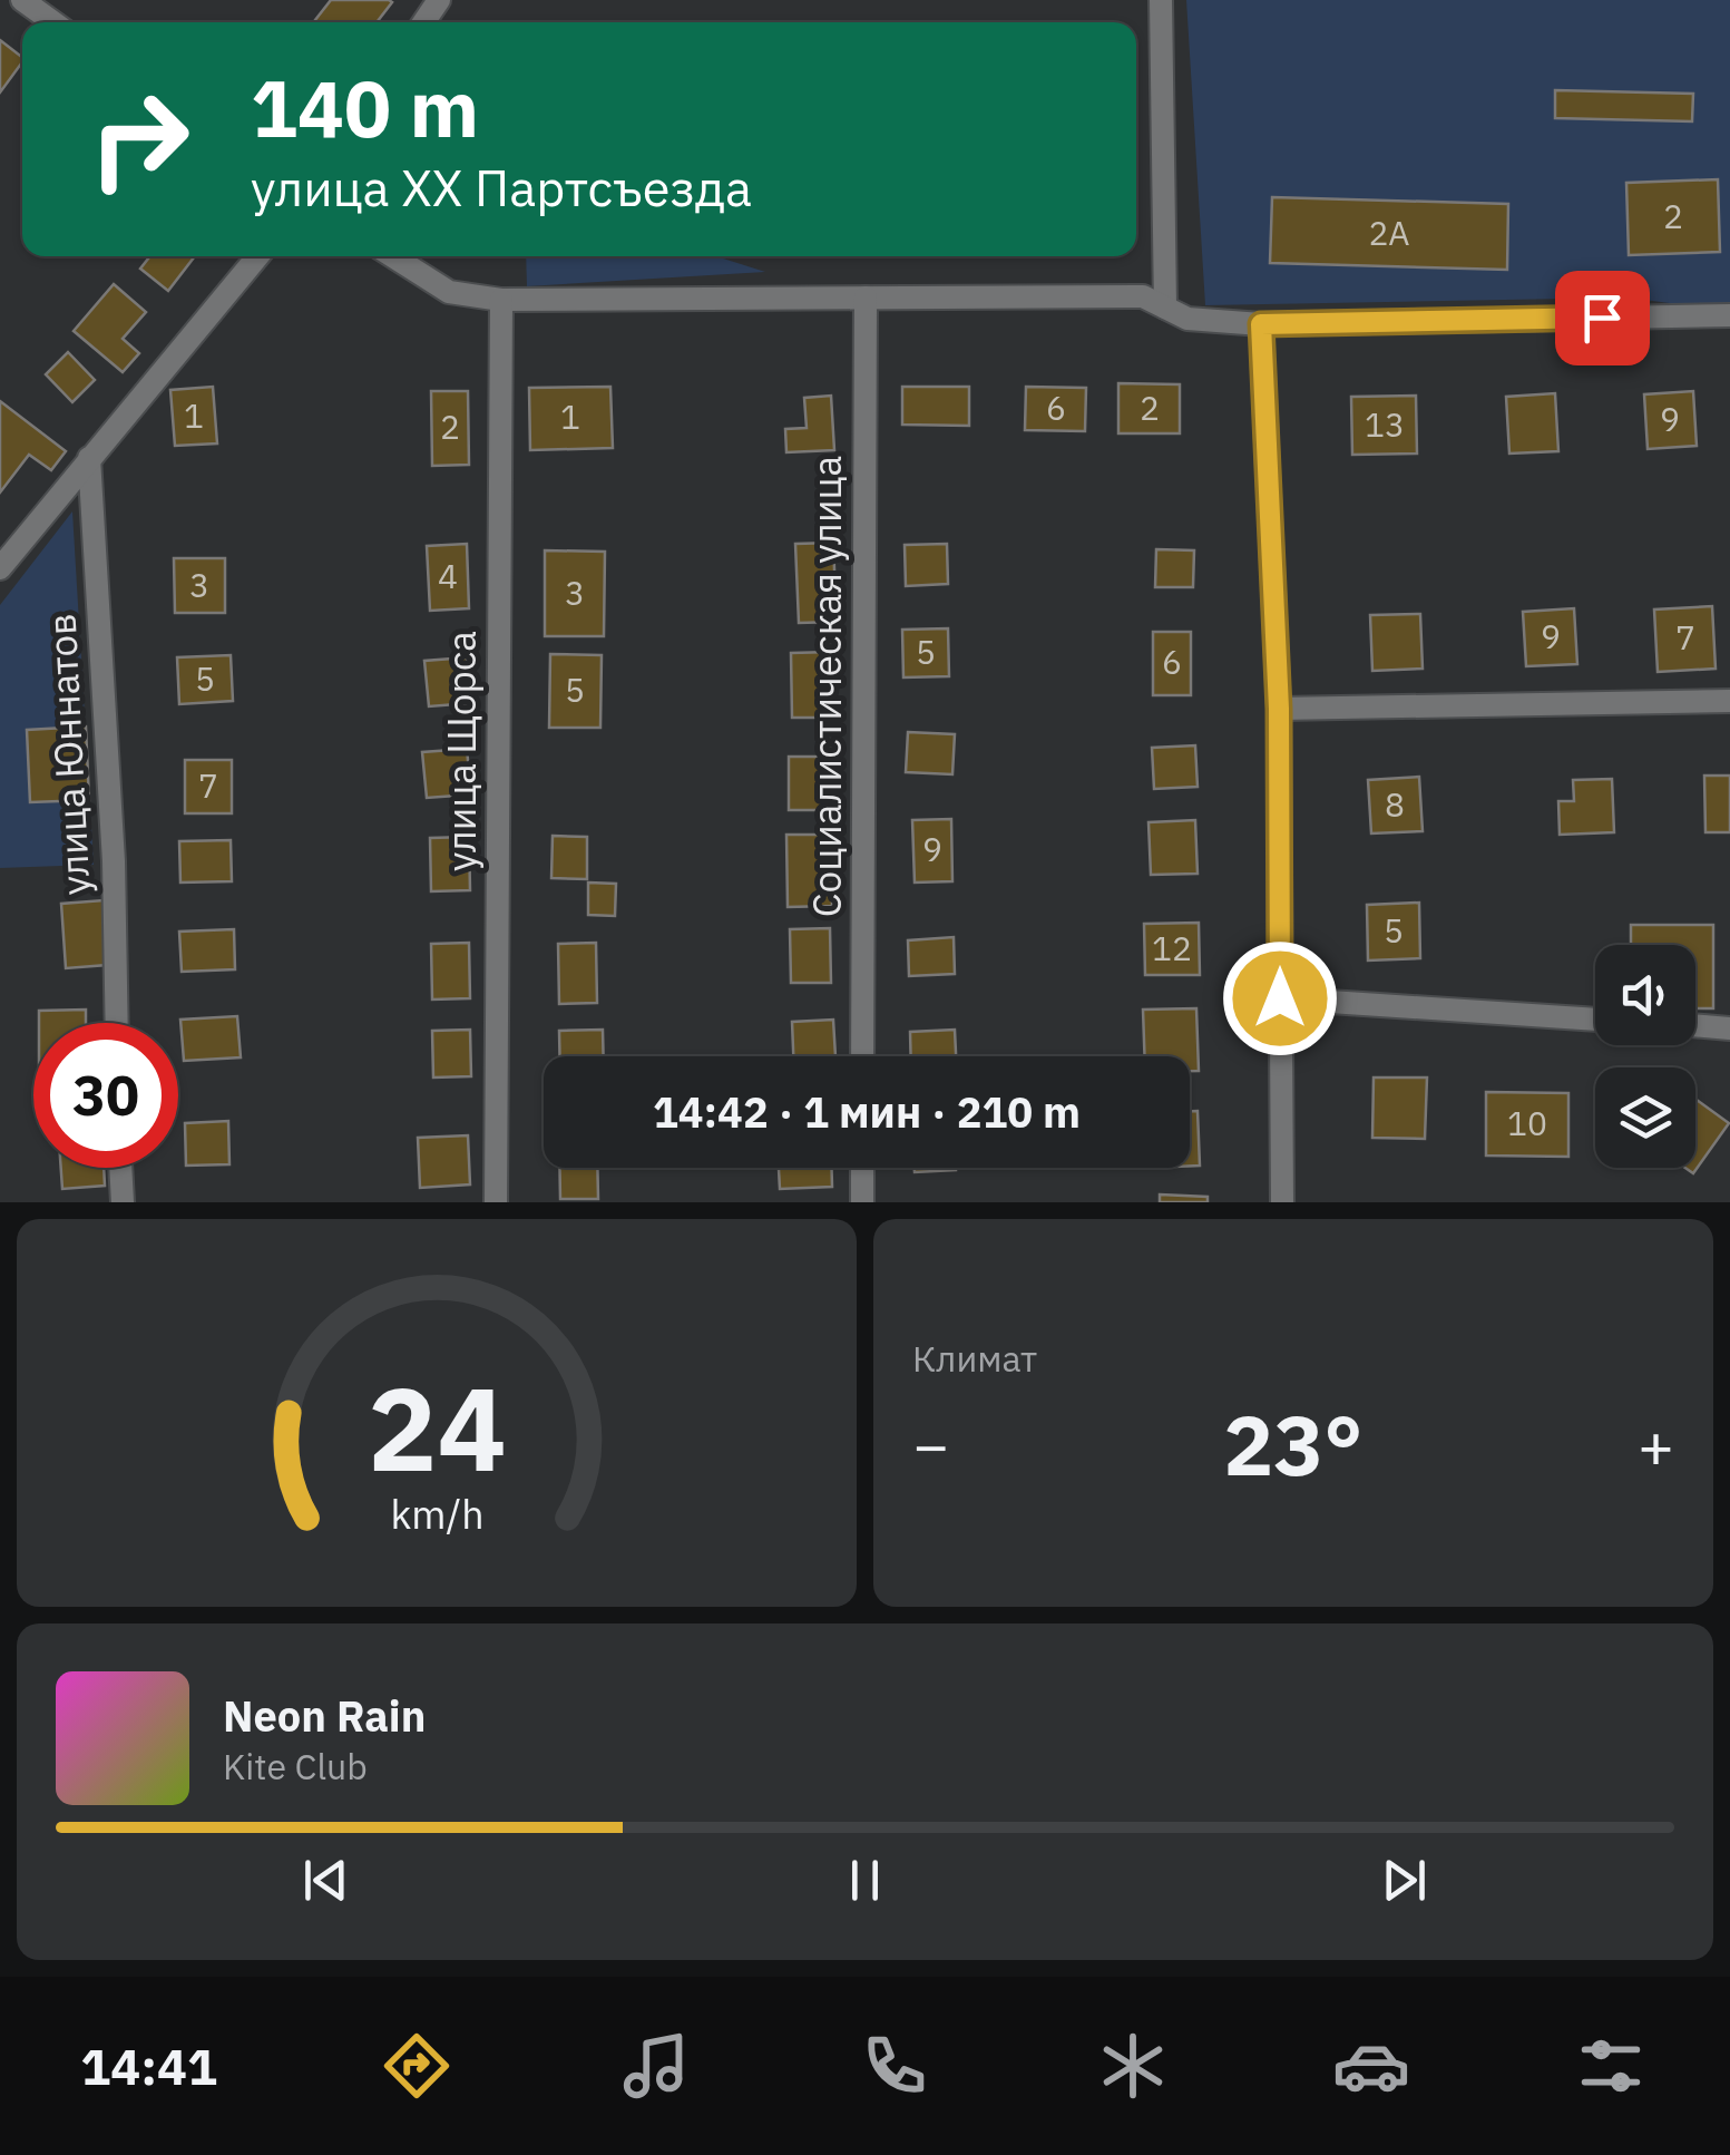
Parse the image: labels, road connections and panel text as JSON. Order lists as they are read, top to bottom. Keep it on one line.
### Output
{"streets":{"street":["Социалистическая улица","улица Щорса","улица Юннатов"]},"house_numbers":["2","2А","6","2","1","1","9","13","2","4","3","3","9","7","5","6","5","5","7","8","9","5","12","10"],"page":{"turn":["140 m","улица XX Партсъезда"],"limit":"30","trip":"14:42 · 1 мин · 210 m","tile":"Климат","heat":["−","23°","+"],"song":["Neon Rain","Kite Club"],"tabs":"14:41","gauge":["24","km/h"]}}
